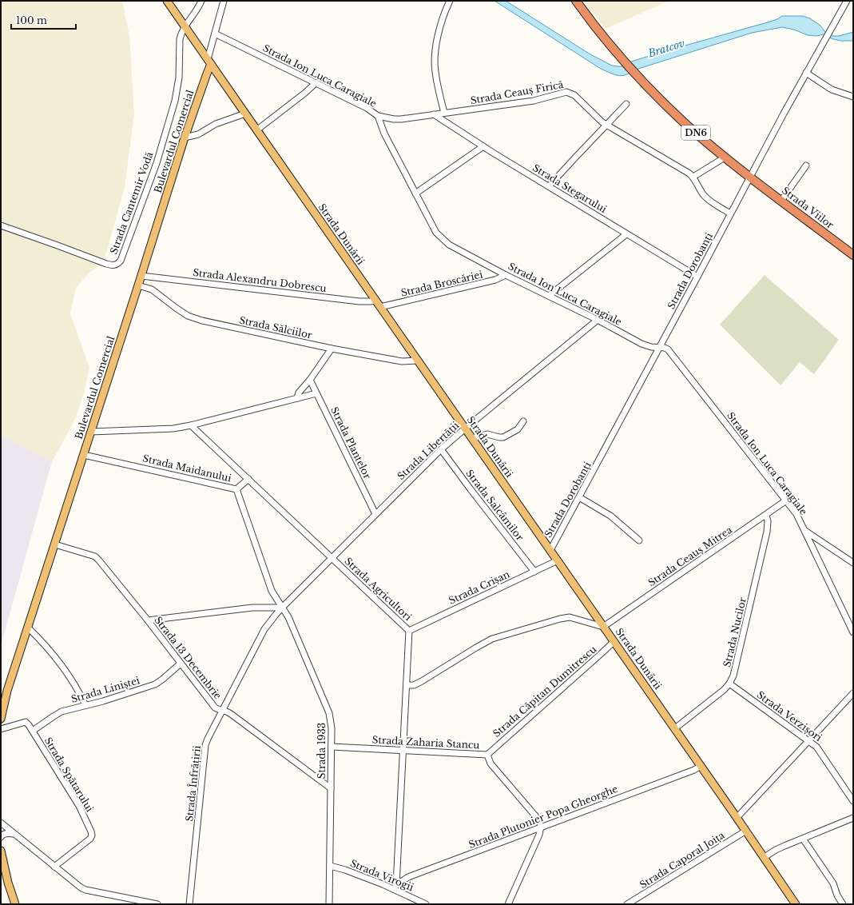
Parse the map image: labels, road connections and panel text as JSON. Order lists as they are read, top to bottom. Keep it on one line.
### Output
{"streets":{"highway":["DN6","Strada Viilor"],"main road":["Bulevardul Comercial","Strada Dunării"],"street":["Strada Ion Luca Caragiale","Strada Ceauș Firică","Strada Stegarului","Strada Cantemir Vodă","Strada Dorobanți","Strada Alexandru Dobrescu","Strada Broscăriei","Strada Sălciilor","Strada Plantelor","Strada Libertății","Strada Maidanului","Strada Salcâmilor","Strada Ceauș Mitrea","Strada Crișan","Strada Agricultori","Strada Nucilor","Strada 13 Decembrie","Strada Liniștei","Strada Căpitan Dumitrescu","Strada Verzișori","Strada Zaharia Stancu","Strada 1933","Strada Spătarului","Strada Înfrățirii","Strada Plutonier Popa Gheorghe","Strada Caporal Joița","Strada Virogii"]},"crossings":[["Strada Ion Luca Caragiale","Strada Ceauș Firică"],["Strada Ion Luca Caragiale","Strada Dorobanți"],["Strada Ion Luca Caragiale","Strada Broscăriei"],["Strada Ion Luca Caragiale","Strada Libertății"],["Strada Ion Luca Caragiale","Strada Ceauș Mitrea"],["Strada Ceauș Firică","Strada Stegarului"],["Strada Ceauș Firică","Strada Dorobanți"],["DN6","Strada Viilor"],["DN6","Strada Dorobanți"],["Bulevardul Comercial","Strada Dunării"],["Bulevardul Comercial","Strada Alexandru Dobrescu"],["Bulevardul Comercial","Strada Sălciilor"],["Bulevardul Comercial","Strada Maidanului"],["Bulevardul Comercial","Strada 13 Decembrie"],["Strada Stegarului","Strada Dorobanți"],["Strada Cantemir Vodă","Strada Dunării"],["Strada Viilor","Strada Dorobanți"],["Strada Dunării","Strada Dorobanți"],["Strada Dunării","Strada Alexandru Dobrescu"],["Strada Dunării","Strada Broscăriei"],["Strada Dunării","Strada Sălciilor"],["Strada Dunării","Strada Libertății"],["Strada Dunării","Strada Ceauș Mitrea"],["Strada Dunării","Strada Crișan"],["Strada Dunării","Strada Nucilor"],["Strada Dunării","Strada Căpitan Dumitrescu"],["Strada Dunării","Strada Plutonier Popa Gheorghe"],["Strada Dunării","Strada Caporal Joița"],["Strada Plantelor","Strada Libertății"],["Strada Libertății","Strada Maidanului"],["Strada Libertății","Strada Salcâmilor"],["Strada Libertății","Strada Agricultori"],["Strada Libertății","Strada 1933"],["Strada Libertății","Strada Înfrățirii"],["Strada Maidanului","Strada 1933"],["Strada Maidanului","Strada Înfrățirii"],["Strada Salcâmilor","Strada Crișan"],["Strada Ceauș Mitrea","Strada Nucilor"],["Strada Crișan","Strada Agricultori"],["Strada Agricultori","Strada Zaharia Stancu"],["Strada Agricultori","Strada Plutonier Popa Gheorghe"],["Strada Agricultori","Strada Virogii"],["Strada Nucilor","Strada Verzișori"],["Strada 13 Decembrie","Strada Liniștei"],["Strada 13 Decembrie","Strada 1933"],["Strada 13 Decembrie","Strada Înfrățirii"],["Strada Liniștei","Strada Spătarului"],["Strada Căpitan Dumitrescu","Strada Zaharia Stancu"],["Strada Zaharia Stancu","Strada 1933"],["Strada Zaharia Stancu","Strada Plutonier Popa Gheorghe"],["Strada 1933","Strada Înfrățirii"],["Strada 1933","Strada Virogii"],["Strada Plutonier Popa Gheorghe","Strada Virogii"]],"water":["Bratcov"],"scale_bar":"100 m"}
